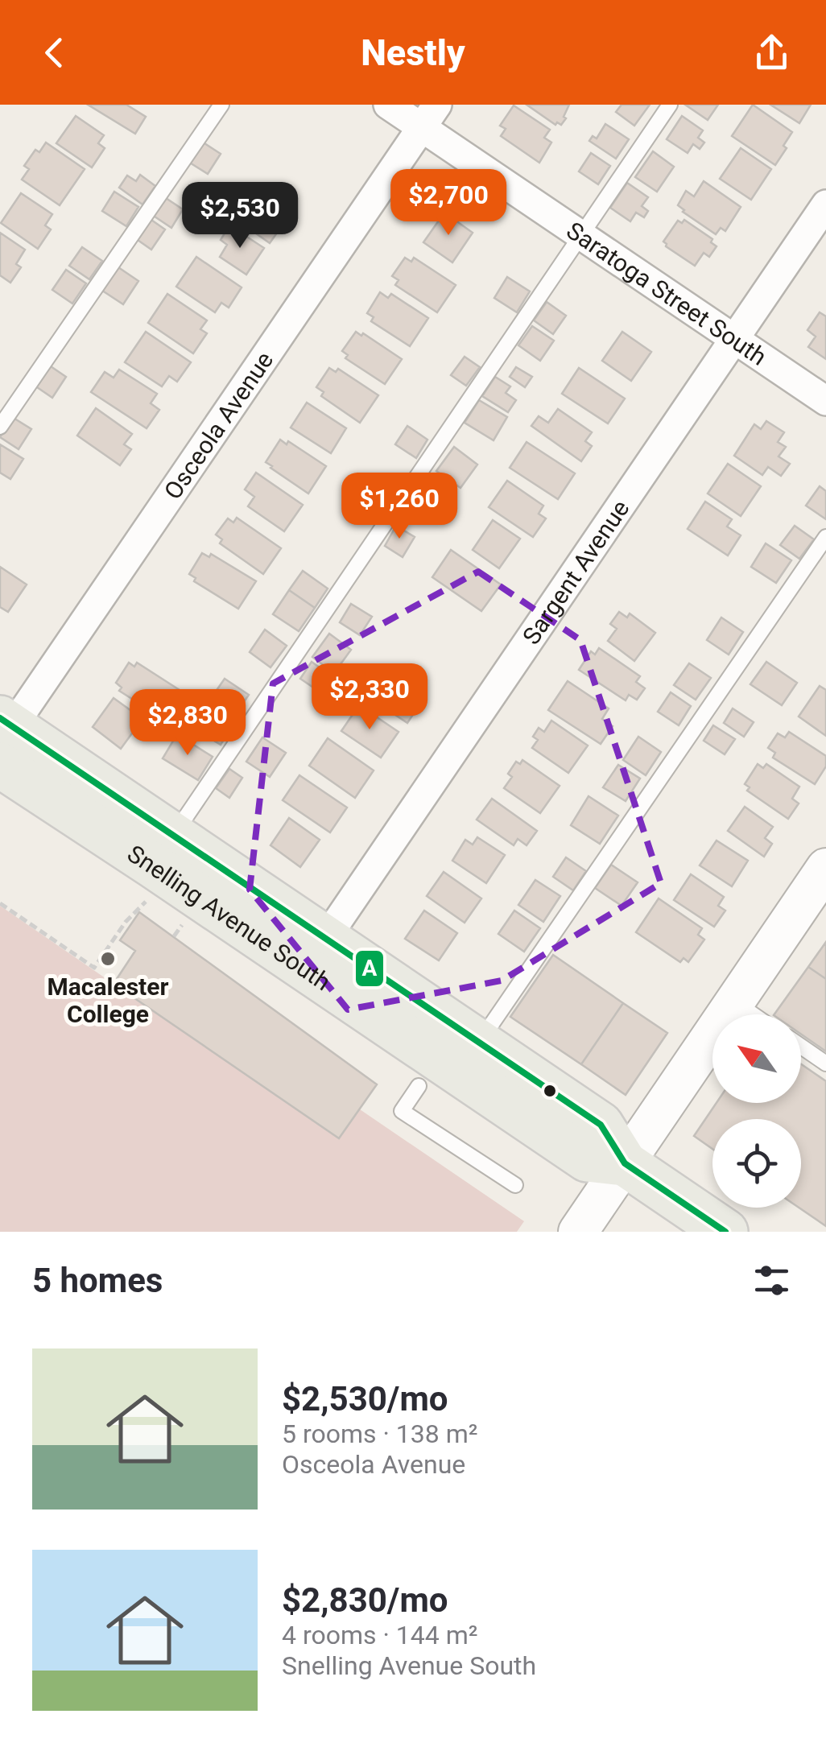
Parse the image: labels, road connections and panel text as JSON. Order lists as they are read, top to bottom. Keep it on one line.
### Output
{"streets":{"main road":["Snelling Avenue South"],"street":["Saratoga Street South","Osceola Avenue","Sargent Avenue"]},"crossings":[["Saratoga Street South","Osceola Avenue"],["Saratoga Street South","Sargent Avenue"],["Osceola Avenue","Snelling Avenue South"],["Sargent Avenue","Snelling Avenue South"]],"places":["Macalester College"],"lines":["transit line A"],"north":"top left","page":{"header":"Nestly","price":["$2,700","$2,530","$1,260","$2,330","$2,830"],"heading":"5 homes","list":[{"name":"$2,530/mo","note":"5 rooms · 138 m² · Osceola Avenue"},{"name":"$2,830/mo","note":"4 rooms · 144 m² · Snelling Avenue South"}]}}
